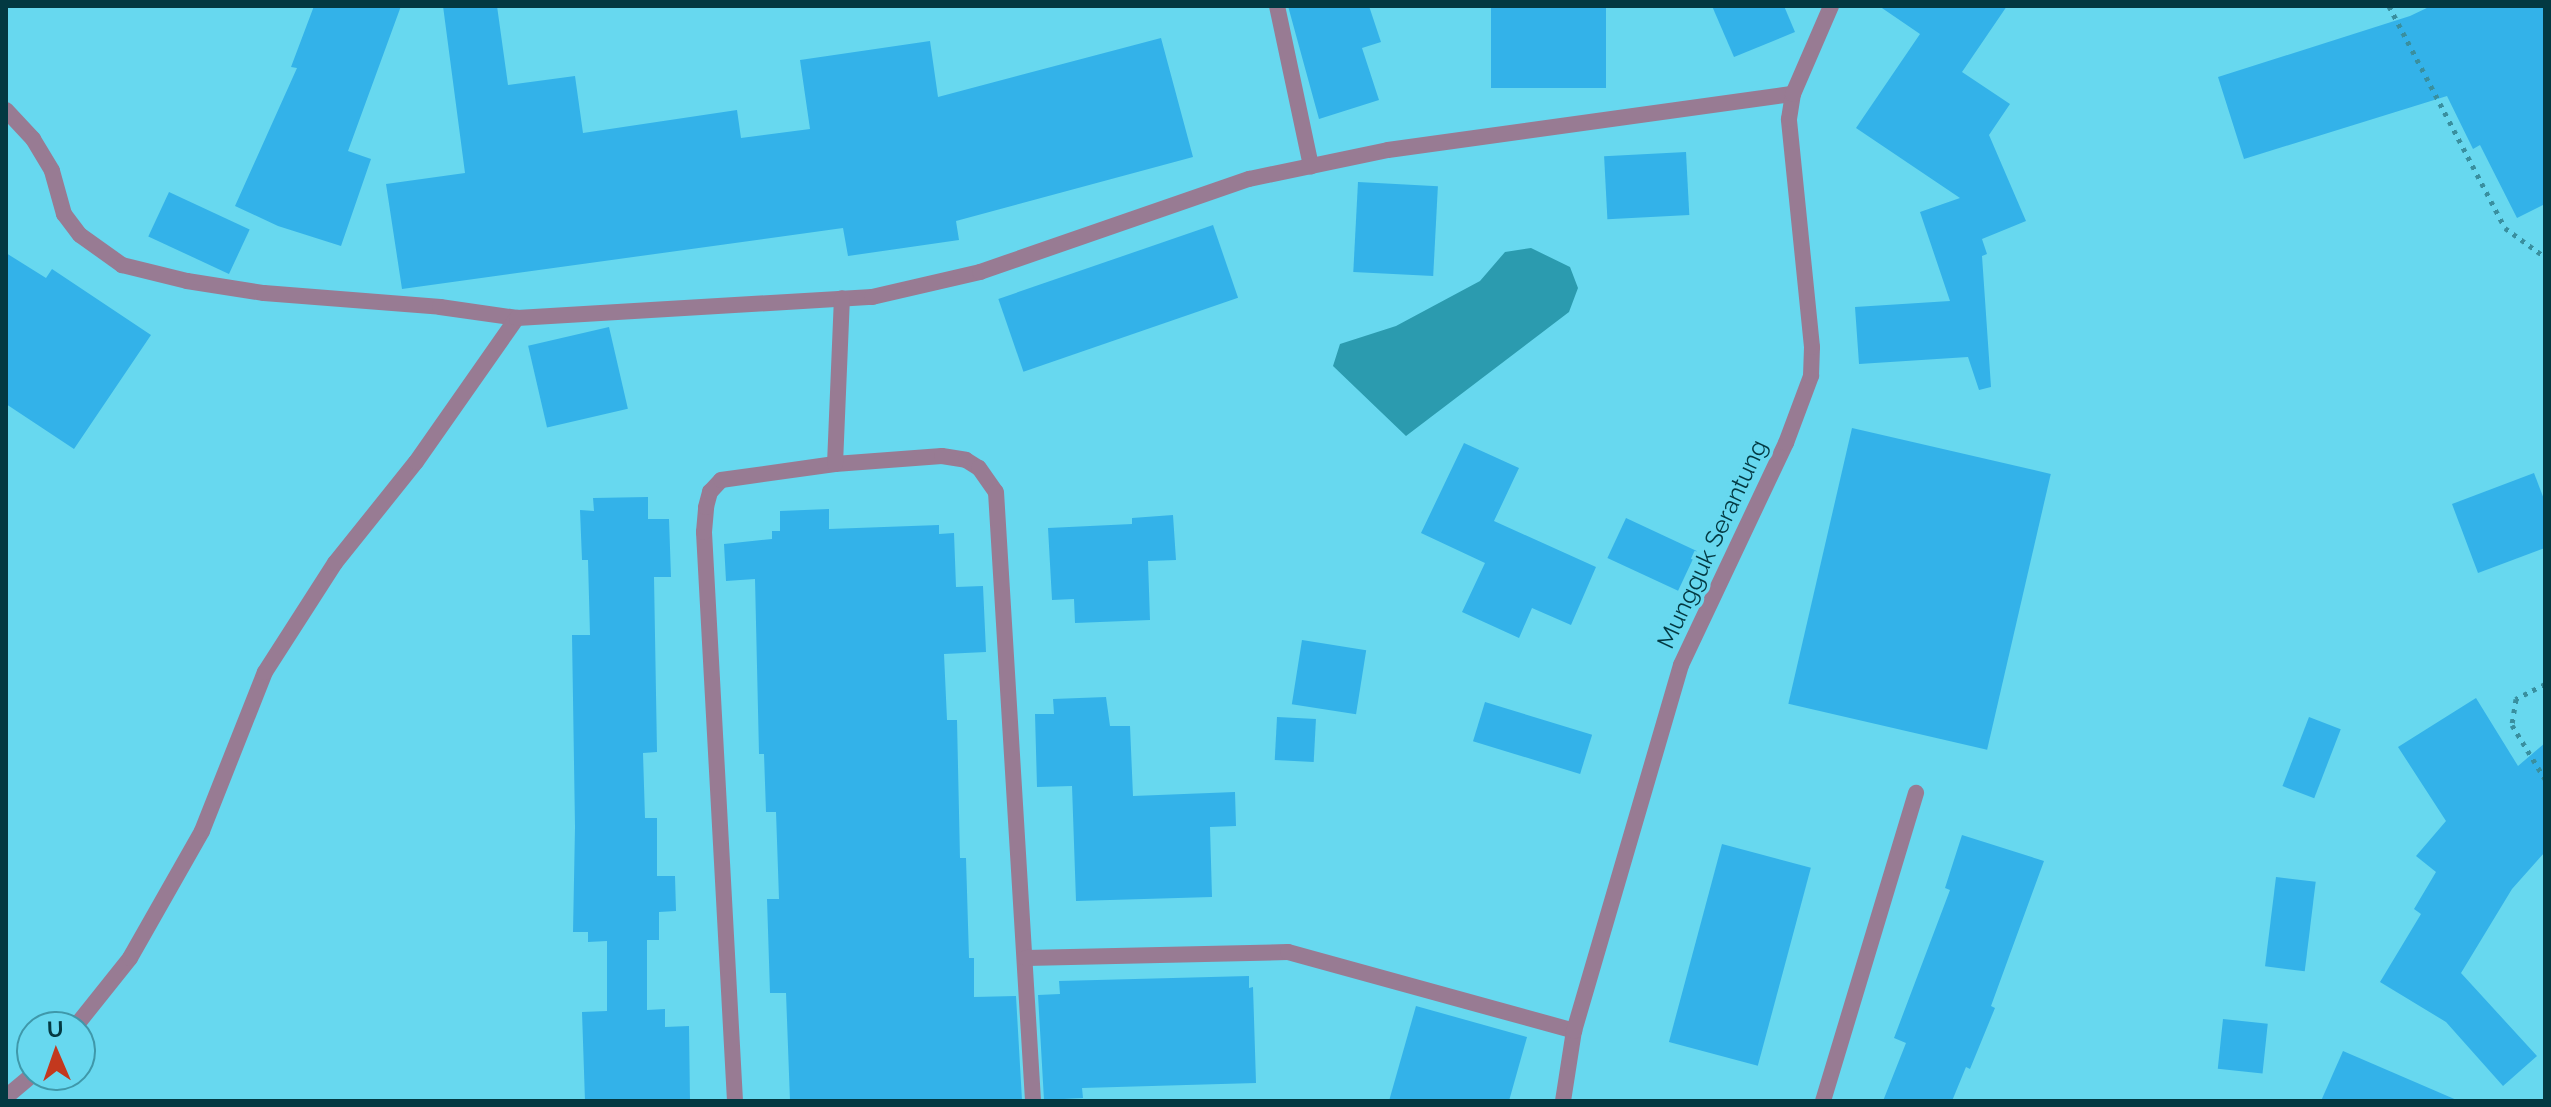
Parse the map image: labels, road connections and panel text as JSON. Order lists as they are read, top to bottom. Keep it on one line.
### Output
{"streets":{"street":["Mungguk Serantung"]},"north":"top"}
